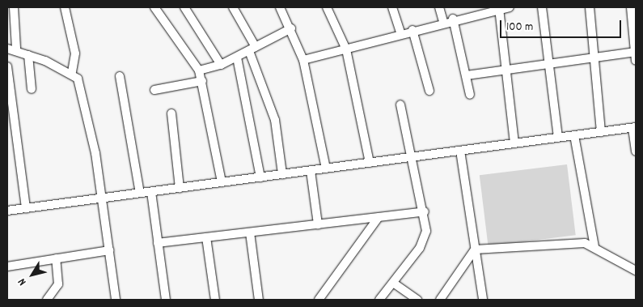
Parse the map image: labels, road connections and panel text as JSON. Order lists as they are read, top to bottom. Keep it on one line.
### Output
{"scale_bar":"100 m","north":"bottom left"}
